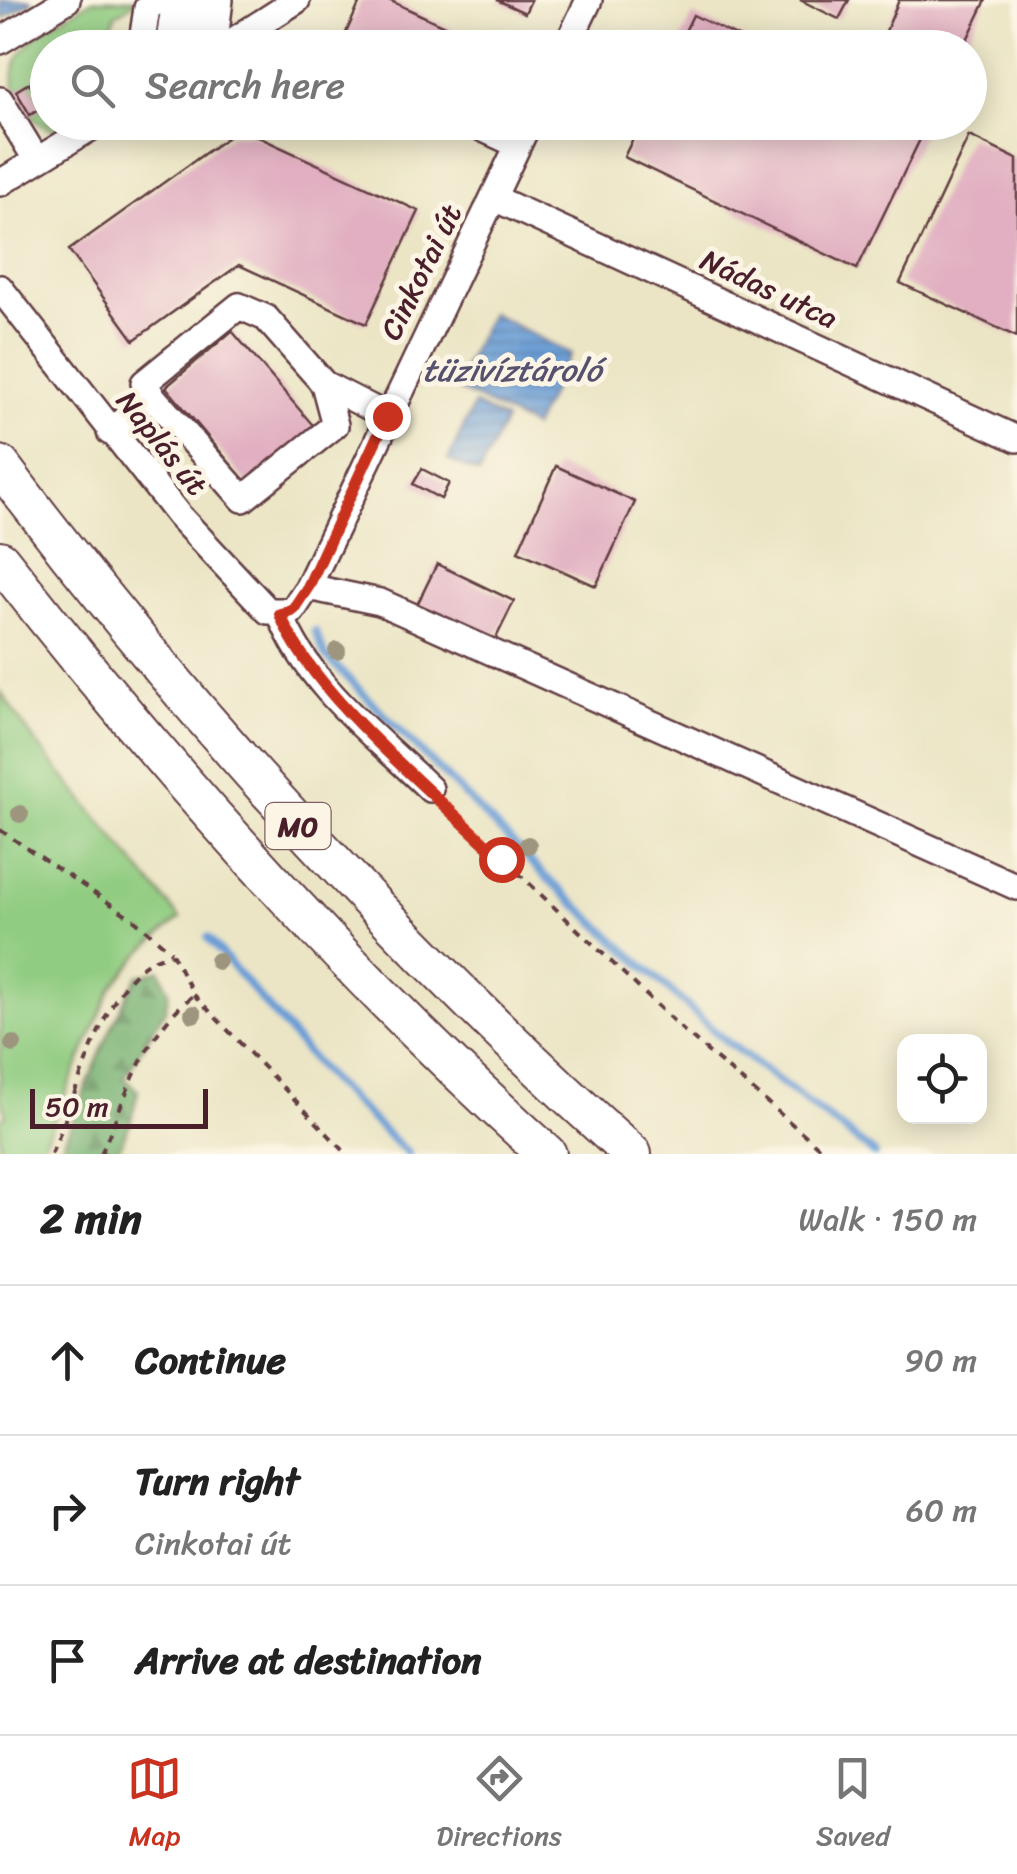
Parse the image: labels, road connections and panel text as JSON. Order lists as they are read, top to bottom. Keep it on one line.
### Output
{"streets":{"highway":["M0"],"street":["Cinkotai út","Nádas utca","Naplás út"]},"crossings":[["Cinkotai út","Nádas utca"],["Cinkotai út","Naplás út"]],"water":["tüzivíztároló"],"scale_bar":"50 m","page":{"search":"Search here","scale":"50 m","heading":["2 min","Walk · 150 m"],"list":[["Continue","90 m"],["Turn right","Cinkotai út","60 m"],"Arrive at destination"],"nav":["Map","Directions","Saved"]}}
